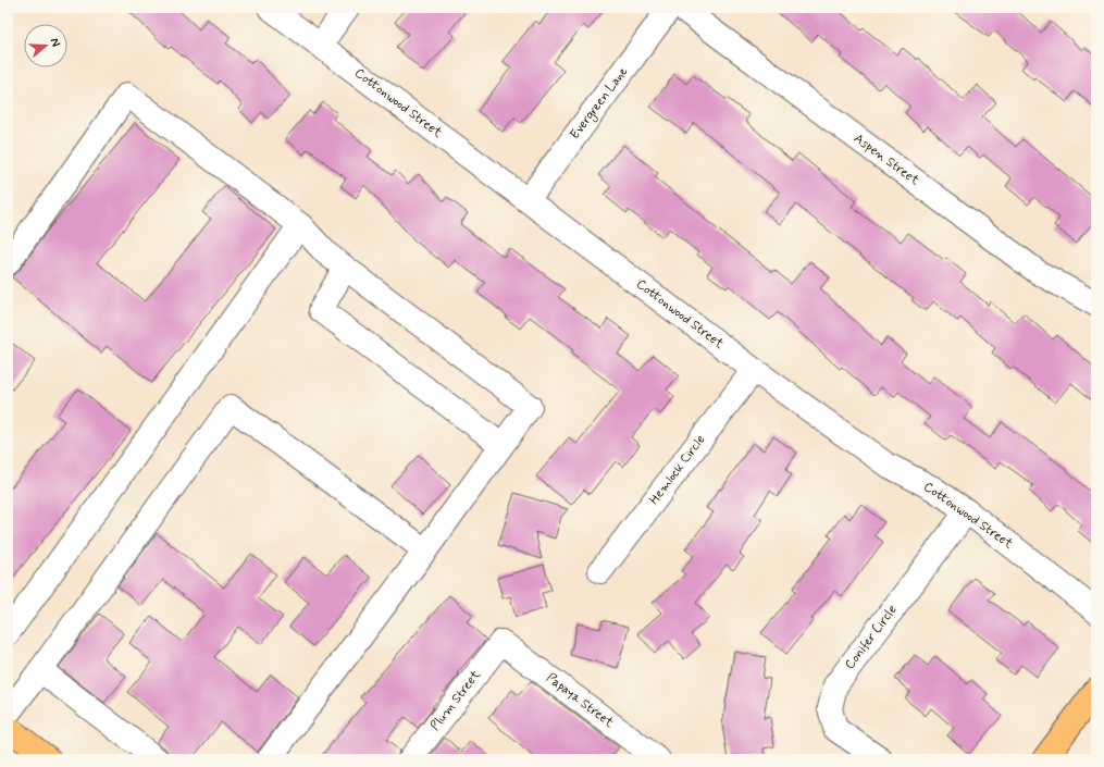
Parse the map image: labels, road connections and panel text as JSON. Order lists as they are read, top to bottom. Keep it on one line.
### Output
{"streets":{"street":["Cottonwood Street","Evergreen Lane","Aspen Street","Hemlock Circle","Conifer Circle","Plum Street","Papaya Street"]},"crossings":[["Cottonwood Street","Evergreen Lane"],["Cottonwood Street","Hemlock Circle"],["Cottonwood Street","Conifer Circle"],["Plum Street","Papaya Street"]],"north":"right"}
